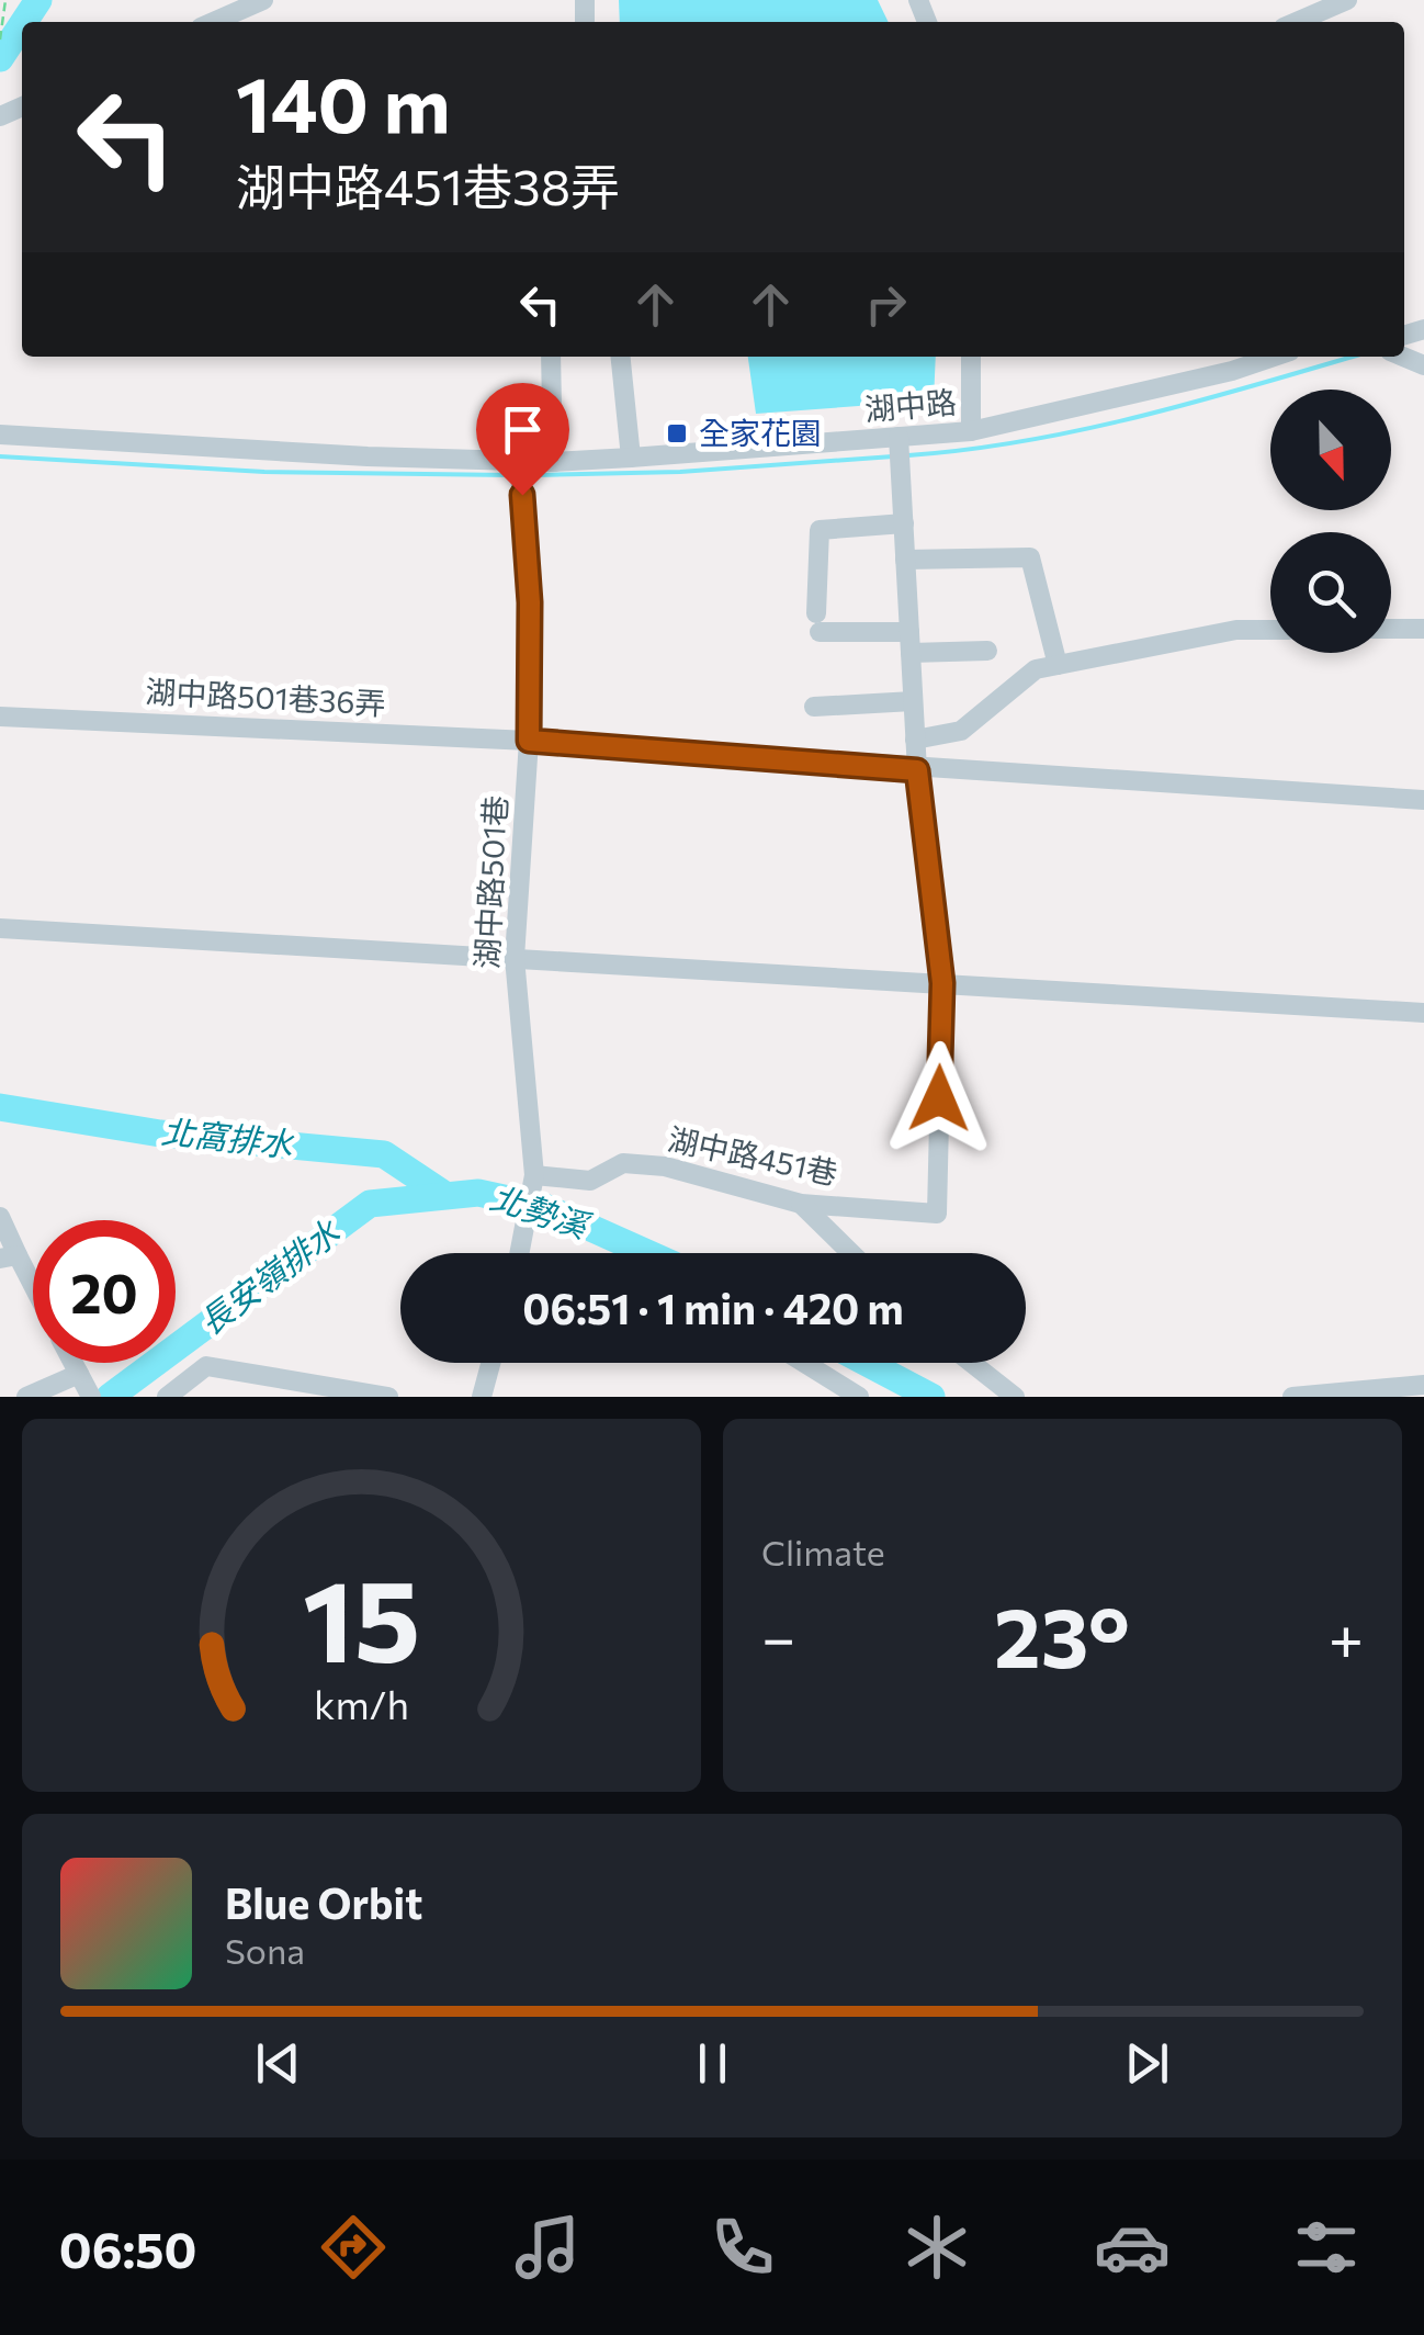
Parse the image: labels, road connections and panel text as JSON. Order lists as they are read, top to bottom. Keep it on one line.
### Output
{"streets":{"street":["湖中路","湖中路501巷36弄","湖中路501巷","湖中路451巷"]},"crossings":[["湖中路","湖中路501巷"],["湖中路","湖中路451巷"],["湖中路501巷36弄","湖中路501巷"],["湖中路501巷36弄","湖中路451巷"],["湖中路501巷","湖中路451巷"]],"water":["北窩排水","北勢溪","長安嶺排水"],"places":{"transit":["全家花園"]},"north":"bottom","page":{"turn":["140 m","湖中路451巷38弄"],"limit":"20","trip":"06:51 · 1 min · 420 m","tile":"Climate","heat":["−","23°","+"],"song":["Blue Orbit","Sona"],"tabs":"06:50","gauge":["15","km/h"]}}
